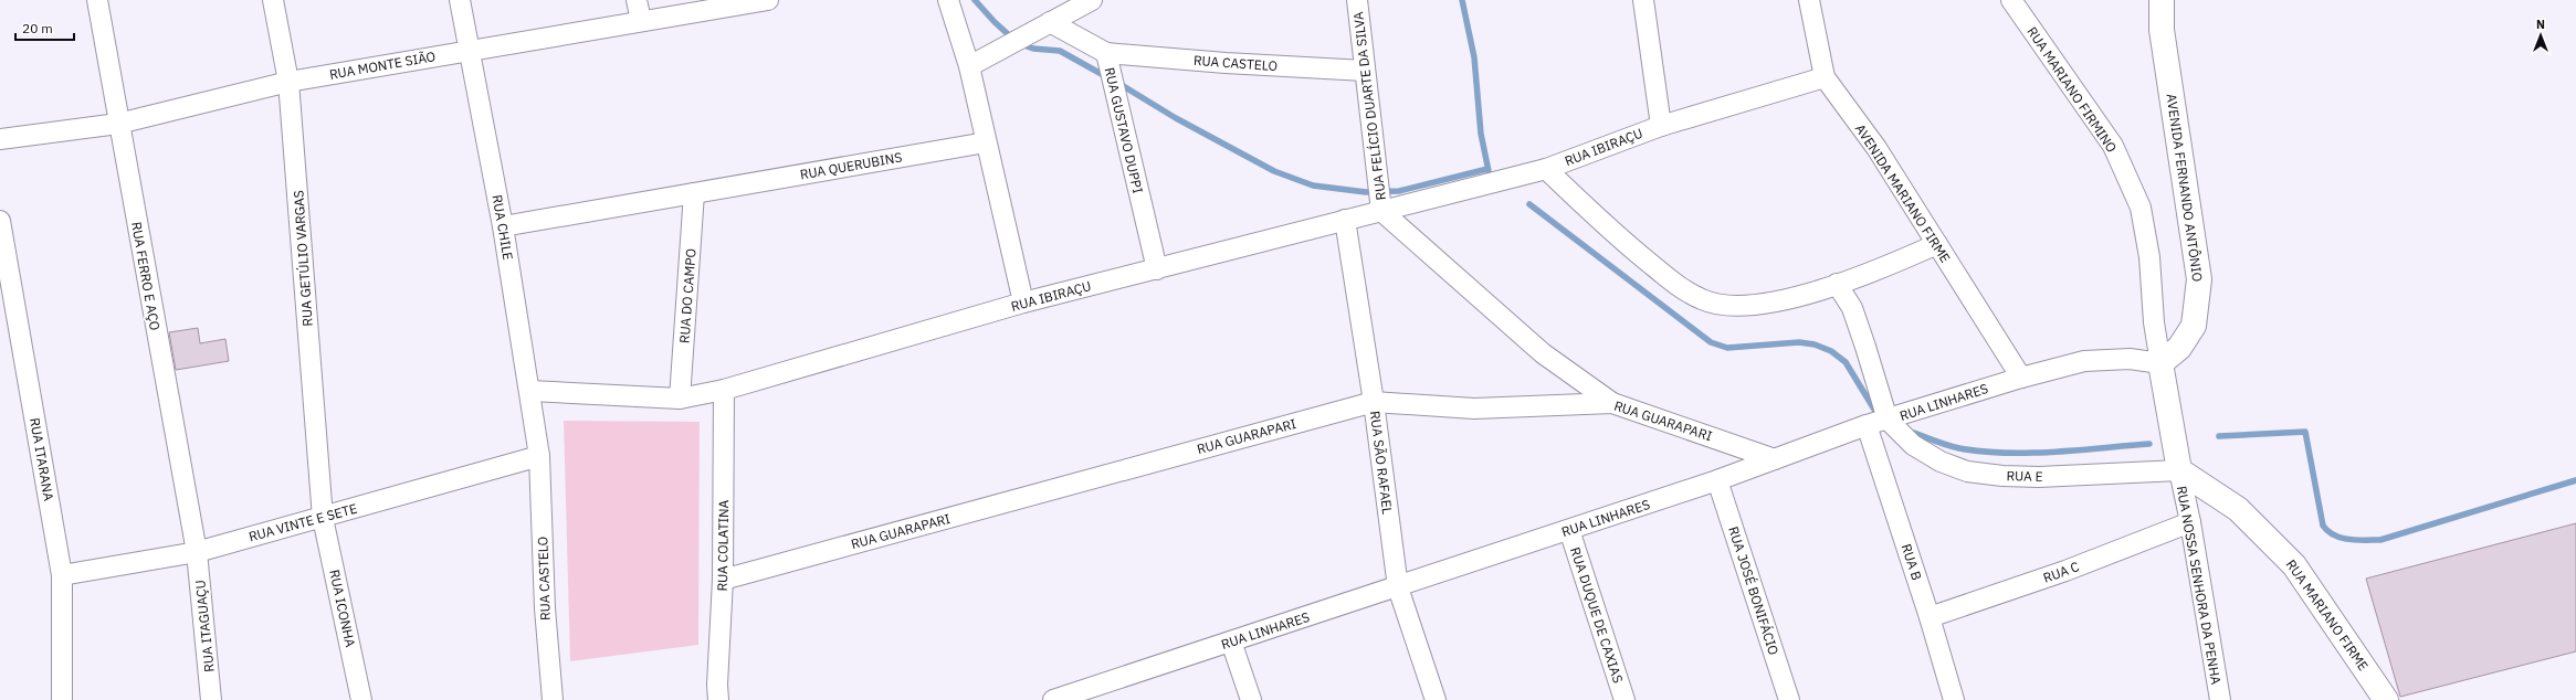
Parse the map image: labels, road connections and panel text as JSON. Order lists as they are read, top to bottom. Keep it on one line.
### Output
{"streets":{"street":["RUA CASTELO","RUA MONTE SIÃO","RUA MARIANO FIRMINO","RUA FELÍCIO DUARTE DA SILVA","RUA GUSTAVO DUPPI","RUA IBIRAÇU","RUA QUERUBINS","AVENIDA FERNANDO ANTÔNIO","AVENIDA MARIANO FIRME","RUA CHILE","RUA GETÚLIO VARGAS","RUA FERRO E AÇO","RUA DO CAMPO","RUA LINHARES","RUA GUARAPARI","RUA ITARANA","RUA SÃO RAFAEL","RUA E","RUA VINTE E SETE","RUA COLATINA","RUA B","RUA C","RUA NOSSA SENHORA DA PENHA","RUA JOSÉ BONIFÁCIO","RUA ICONHA","RUA DUQUE DE CAXIAS","RUA MARIANO FIRME","RUA ITAGUAÇU"]},"crossings":[["RUA CASTELO","RUA FELÍCIO DUARTE DA SILVA"],["RUA CASTELO","RUA GUSTAVO DUPPI"],["RUA CASTELO","RUA CHILE"],["RUA CASTELO","RUA VINTE E SETE"],["RUA MONTE SIÃO","RUA CHILE"],["RUA MONTE SIÃO","RUA GETÚLIO VARGAS"],["RUA MONTE SIÃO","RUA FERRO E AÇO"],["RUA MARIANO FIRMINO","AVENIDA FERNANDO ANTÔNIO"],["RUA MARIANO FIRMINO","RUA LINHARES"],["RUA FELÍCIO DUARTE DA SILVA","RUA IBIRAÇU"],["RUA GUSTAVO DUPPI","RUA IBIRAÇU"],["RUA IBIRAÇU","AVENIDA MARIANO FIRME"],["RUA IBIRAÇU","RUA SÃO RAFAEL"],["RUA IBIRAÇU","RUA COLATINA"],["RUA QUERUBINS","RUA CHILE"],["RUA QUERUBINS","RUA DO CAMPO"],["AVENIDA FERNANDO ANTÔNIO","RUA LINHARES"],["AVENIDA MARIANO FIRME","RUA LINHARES"],["RUA CHILE","RUA VINTE E SETE"],["RUA GETÚLIO VARGAS","RUA VINTE E SETE"],["RUA GETÚLIO VARGAS","RUA ICONHA"],["RUA FERRO E AÇO","RUA VINTE E SETE"],["RUA FERRO E AÇO","RUA ITAGUAÇU"],["RUA LINHARES","RUA GUARAPARI"],["RUA LINHARES","RUA SÃO RAFAEL"],["RUA LINHARES","RUA E"],["RUA LINHARES","RUA B"],["RUA LINHARES","RUA JOSÉ BONIFÁCIO"],["RUA LINHARES","RUA DUQUE DE CAXIAS"],["RUA GUARAPARI","RUA SÃO RAFAEL"],["RUA GUARAPARI","RUA COLATINA"],["RUA ITARANA","RUA VINTE E SETE"],["RUA E","RUA NOSSA SENHORA DA PENHA"],["RUA E","RUA MARIANO FIRME"],["RUA VINTE E SETE","RUA ICONHA"],["RUA VINTE E SETE","RUA ITAGUAÇU"],["RUA B","RUA C"],["RUA C","RUA NOSSA SENHORA DA PENHA"],["RUA NOSSA SENHORA DA PENHA","RUA MARIANO FIRME"]],"scale_bar":"20 m","north":"top"}
